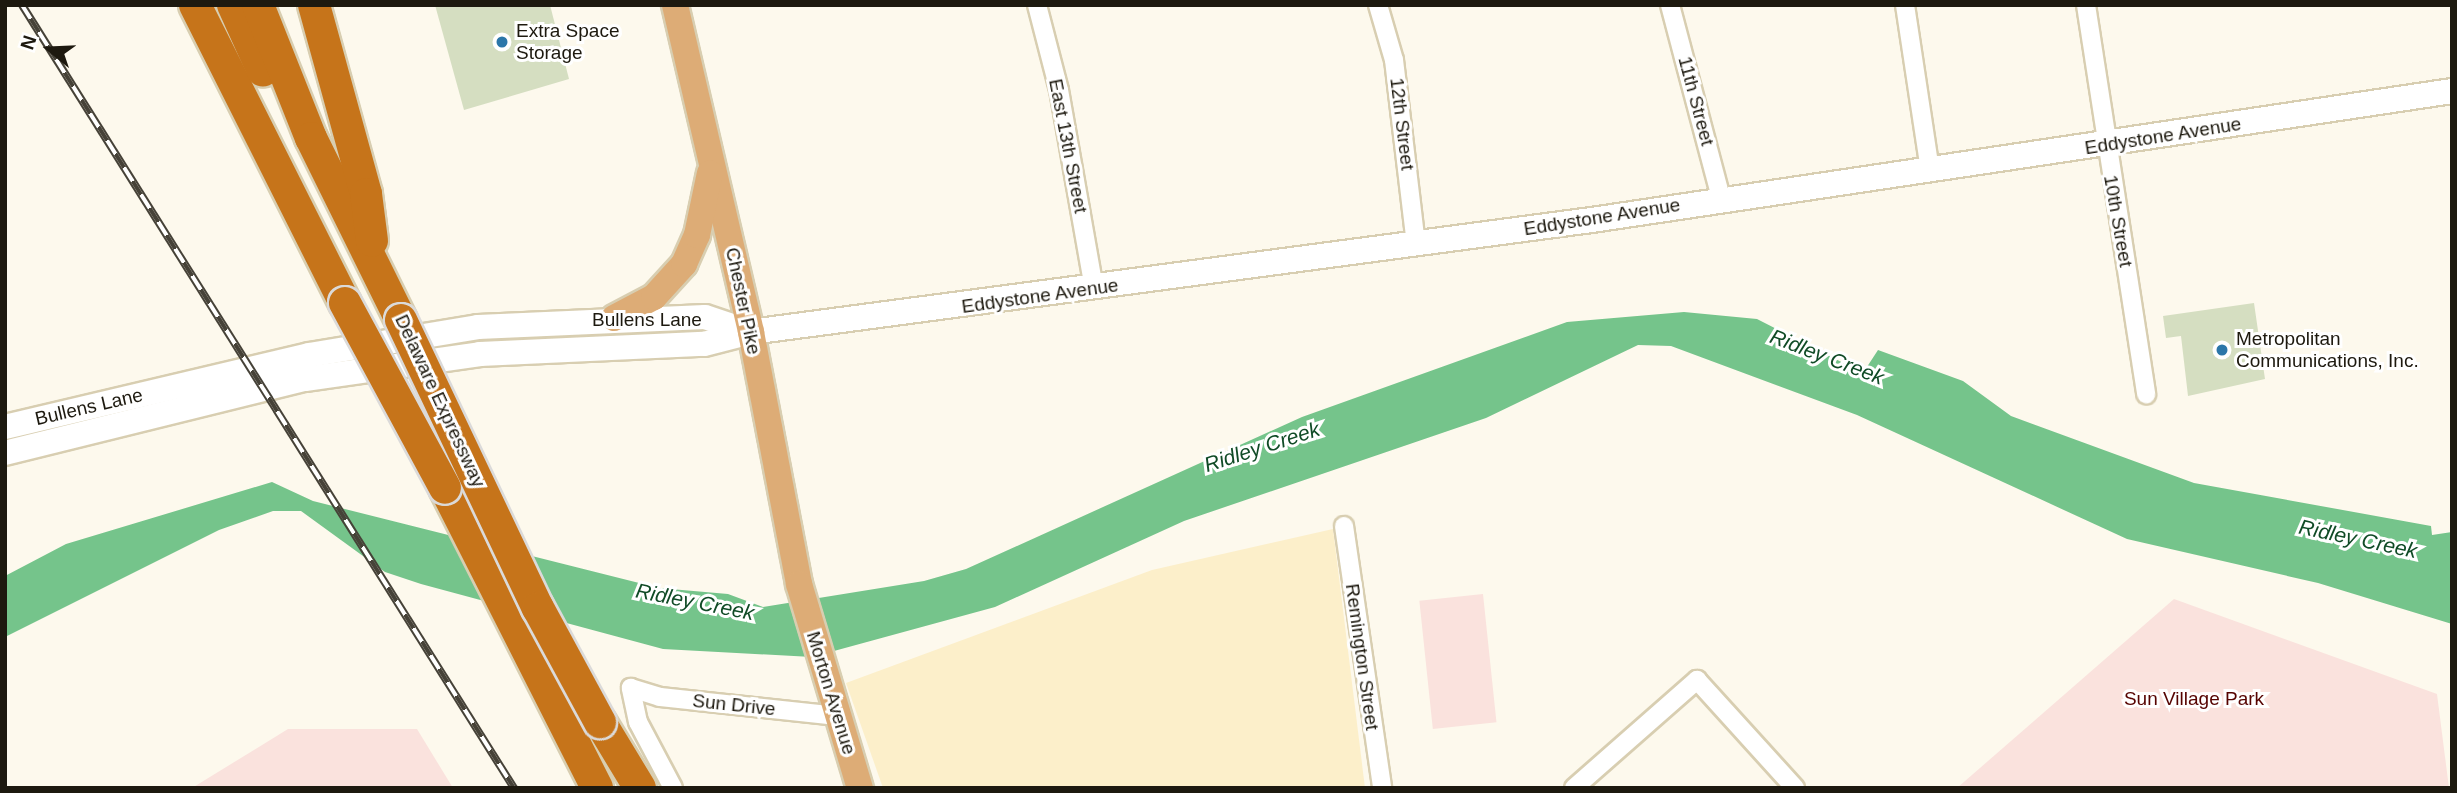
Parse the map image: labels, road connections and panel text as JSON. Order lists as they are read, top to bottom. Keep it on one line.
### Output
{"streets":{"highway":["Delaware Expressway"],"main road":["Chester Pike","Morton Avenue"],"street":["11th Street","12th Street","Eddystone Avenue","East 13th Street","10th Street","Bullens Lane","Remington Street","Sun Drive"]},"crossings":[["11th Street","Eddystone Avenue"],["12th Street","Eddystone Avenue"],["Eddystone Avenue","East 13th Street"],["Eddystone Avenue","10th Street"],["Eddystone Avenue","Chester Pike"],["Eddystone Avenue","Bullens Lane"],["Chester Pike","Bullens Lane"],["Chester Pike","Morton Avenue"],["Morton Avenue","Sun Drive"]],"water":["Ridley Creek"],"parks":["Sun Village Park"],"places":["Extra Space Storage","Metropolitan Communications, Inc."],"north":"left"}
